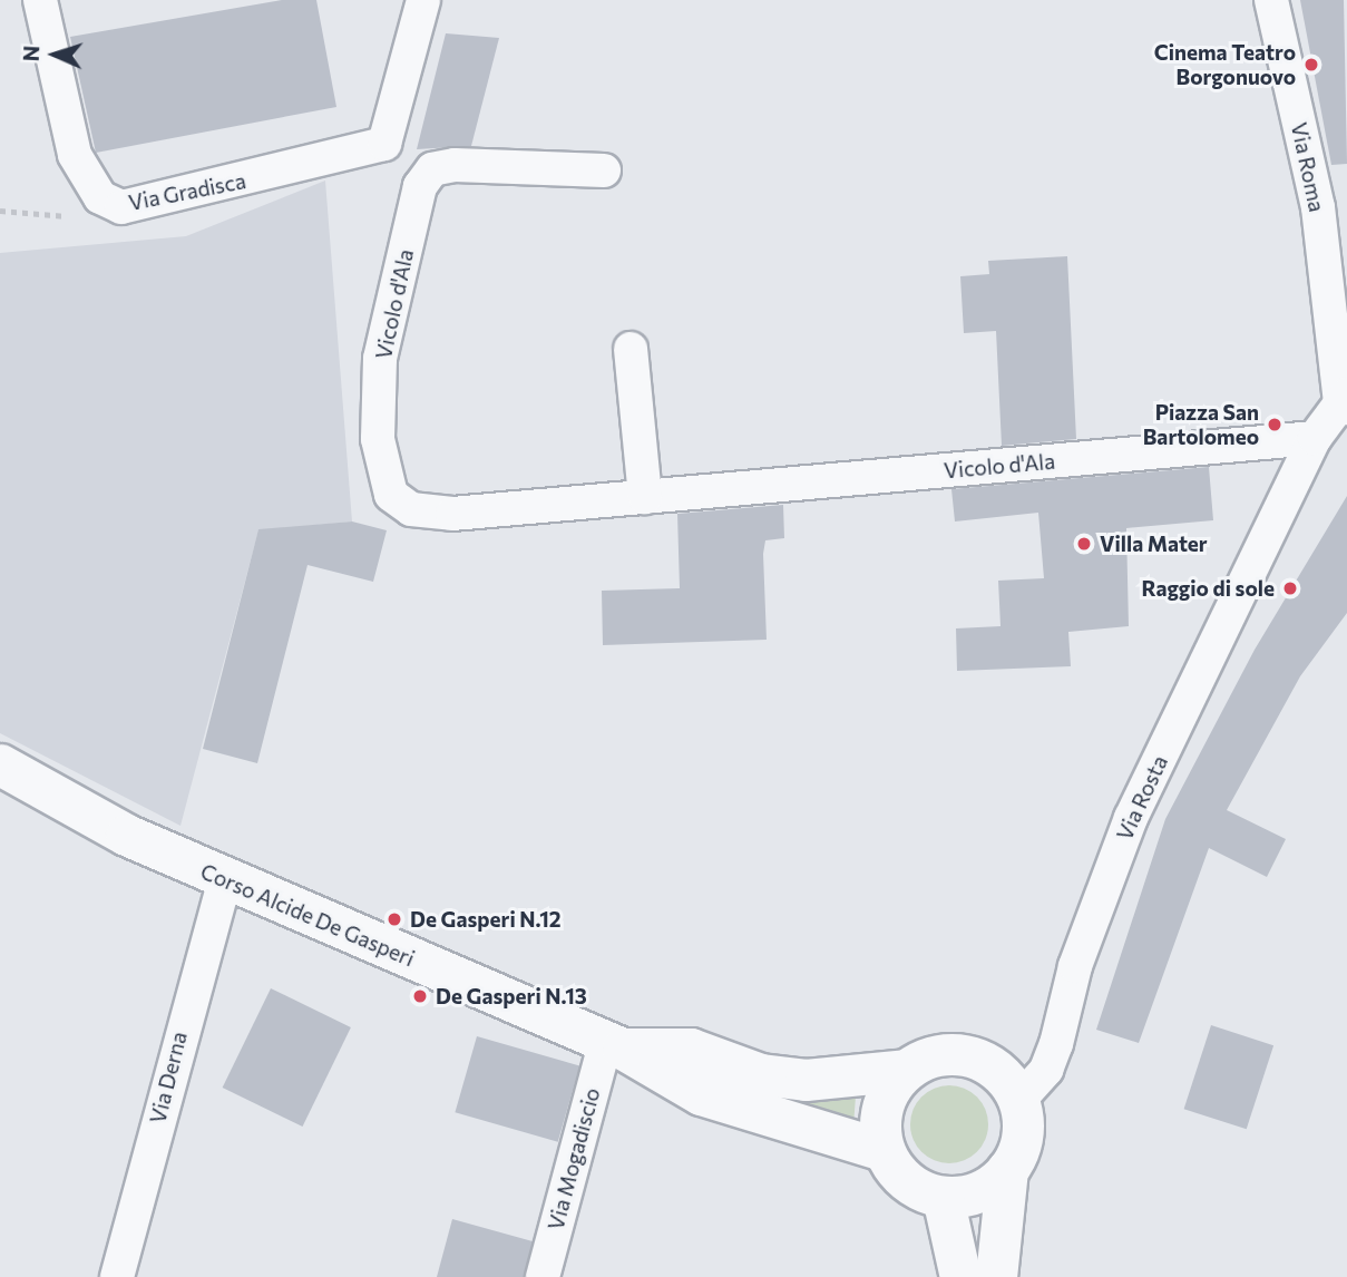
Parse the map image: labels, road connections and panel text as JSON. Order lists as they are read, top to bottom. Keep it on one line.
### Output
{"streets":{"street":["Via Roma","Via Gradisca","Vicolo d'Ala","Via Rosta","Corso Alcide De Gasperi","Via Derna","Via Mogadiscio"]},"crossings":[["Vicolo d'Ala","Via Rosta"],["Via Rosta","Corso Alcide De Gasperi"],["Corso Alcide De Gasperi","Via Derna"],["Corso Alcide De Gasperi","Via Mogadiscio"]],"places":["Cinema Teatro Borgonuovo","Piazza San Bartolomeo","Villa Mater","Raggio di sole","De Gasperi N.12","De Gasperi N.13"],"north":"left"}
